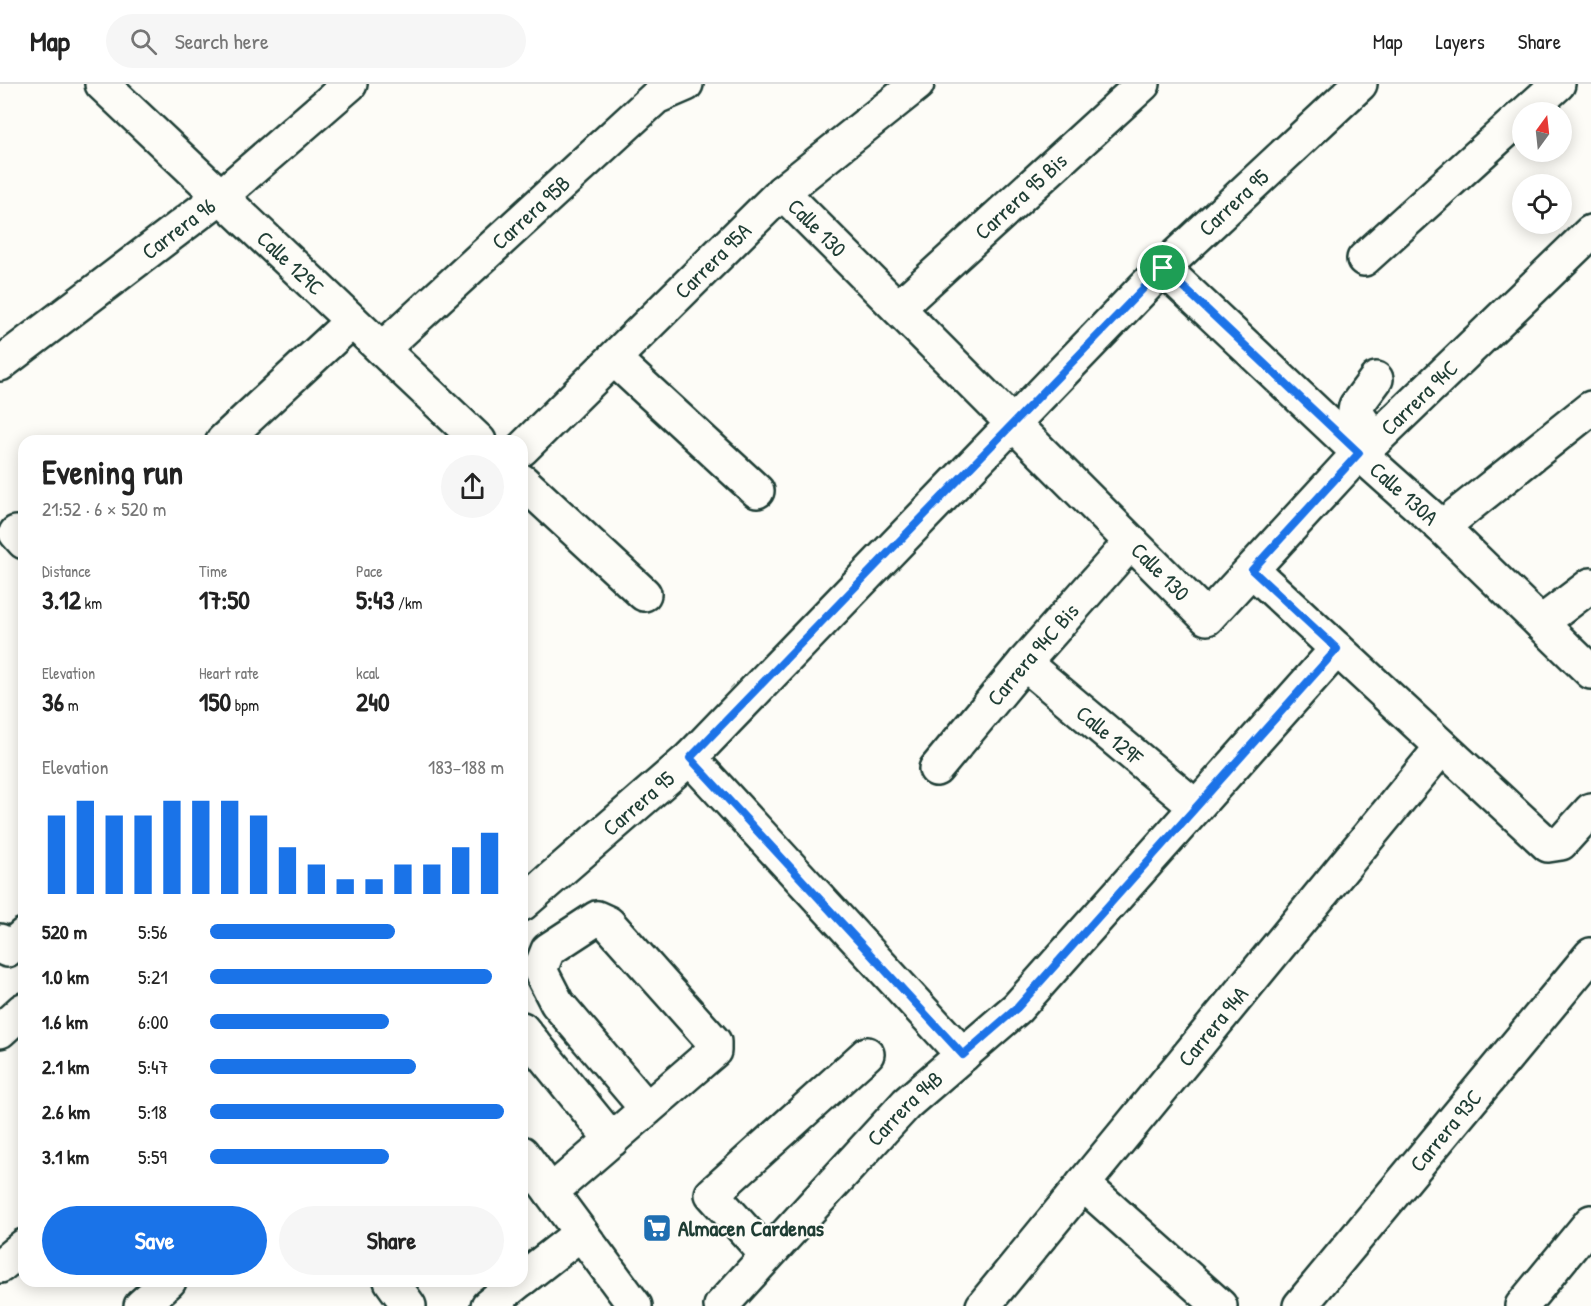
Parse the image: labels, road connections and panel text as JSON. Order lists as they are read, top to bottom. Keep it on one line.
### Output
{"streets":{"street":["Carrera 95 Bis","Carrera 95","Carrera 95B","Calle 130","Carrera 96","Carrera 95A","Calle 129C","Carrera 94C","Calle 130A","Carrera 94C Bis","Calle 129F","Carrera 94A","Carrera 94B","Carrera 93C"]},"crossings":[["Carrera 95 Bis","Calle 130"],["Carrera 95","Calle 130"],["Carrera 95","Calle 130A"],["Carrera 95B","Calle 129C"],["Calle 130","Carrera 95A"],["Calle 130","Carrera 94C"],["Calle 130","Carrera 94C Bis"],["Carrera 96","Calle 129C"],["Carrera 94C","Calle 130A"],["Carrera 94C Bis","Calle 129F"],["Calle 129F","Carrera 94B"]],"places":{"supermarket":["Almacen Cardenas"]},"north":"top","page":{"header":"Map","search":"Search here","nav":["Map","Layers","Share"],"heading":["Evening run","21:52 · 6 × 520 m"],"stats":[["Distance","3.12 km"],["Time","17:50"],["Pace","5:43 /km"],["Elevation","36 m"],["Heart rate","150 bpm"],["kcal","240"]],"chart":["Elevation","183–188 m"],"list":[{"name":"520 m","note":"5:56"},{"name":"1.0 km","note":"5:21"},{"name":"1.6 km","note":"6:00"},{"name":"2.1 km","note":"5:47"},{"name":"2.6 km","note":"5:18"},{"name":"3.1 km","note":"5:59"}],"buttons":["Save","Share"]}}
